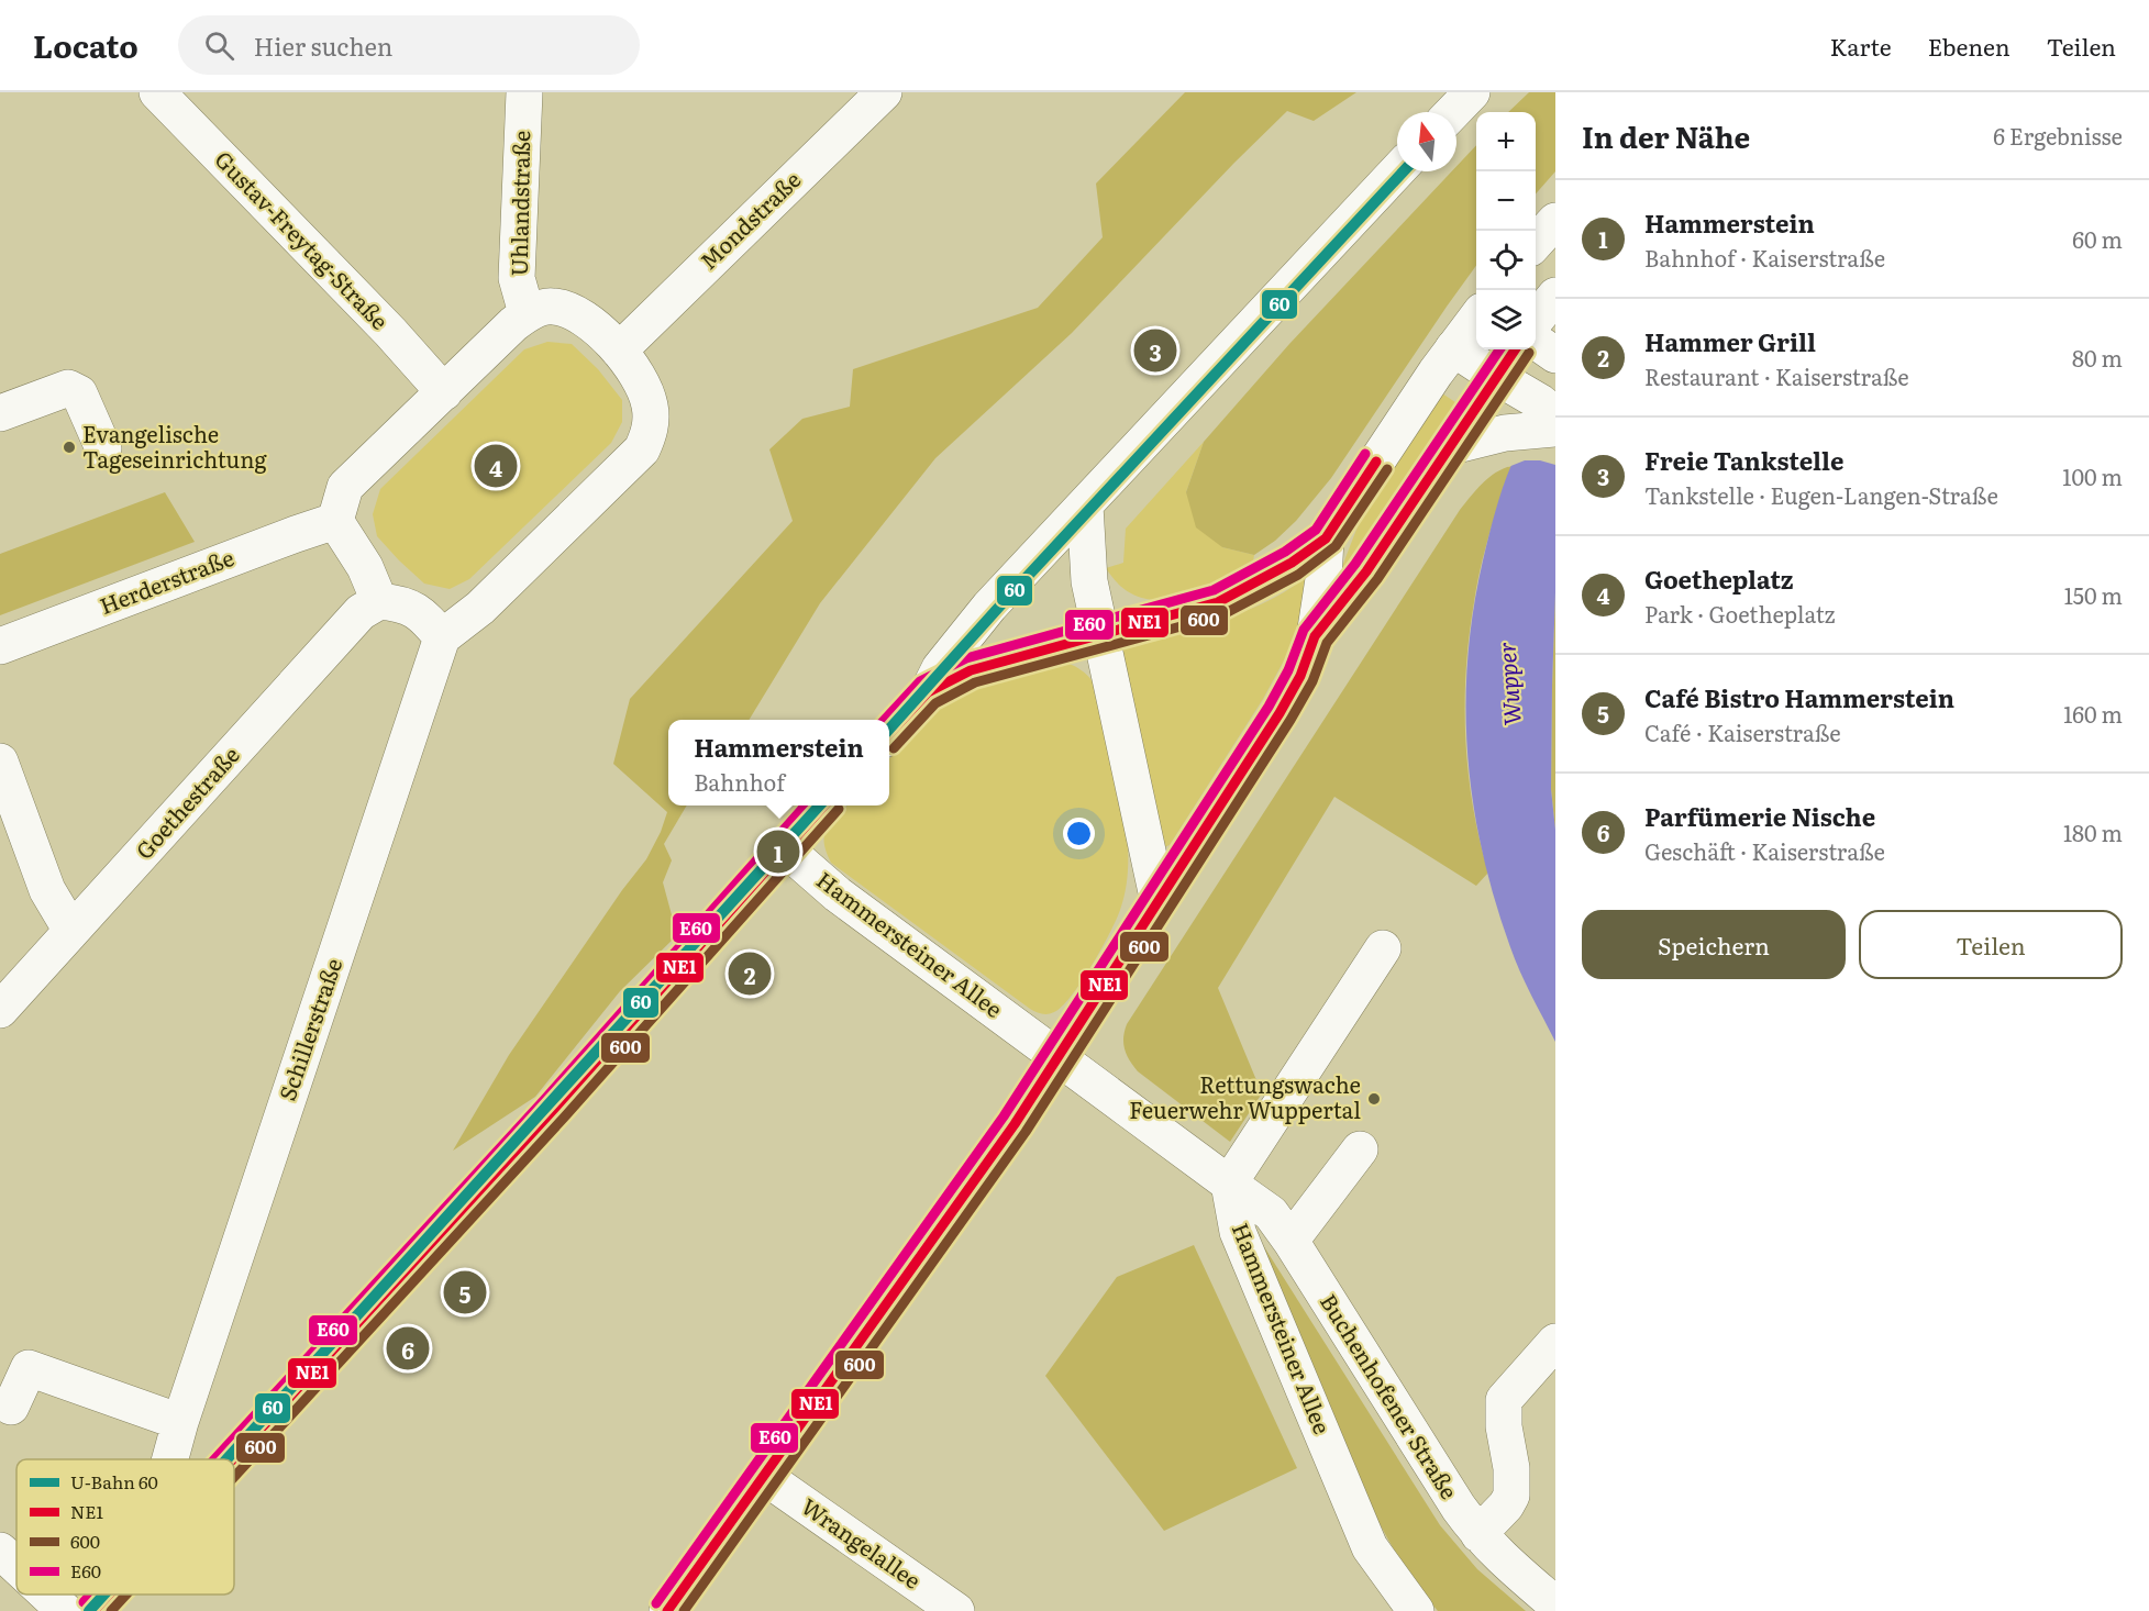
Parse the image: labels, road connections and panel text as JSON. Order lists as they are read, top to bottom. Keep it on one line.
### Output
{"streets":{"main road":["Uhlandstraße","Mondstraße","Gustav-Freytag-Straße","Herderstraße","Goethestraße","Hammersteiner Allee","Schillerstraße","Buchenhofener Straße","Wrangelallee"]},"crossings":[["Hammersteiner Allee","Buchenhofener Straße"]],"water":["Wupper"],"places":["Evangelische Tageseinrichtung","Rettungswache Feuerwehr Wuppertal"],"lines":["metro line 60","transit line NE1","transit line E60","transit line 600"],"legend":["U-Bahn 60","NE1","600","E60"],"north":"top","page":{"header":"Locato","search":"Hier suchen","nav":["Karte","Ebenen","Teilen"],"heading":["In der Nähe","6 Ergebnisse"],"map_buttons":["+","−"],"list":[{"mark":"1","name":"Hammerstein","note":"Bahnhof · Kaiserstraße","value":"60 m"},{"mark":"2","name":"Hammer Grill","note":"Restaurant · Kaiserstraße","value":"80 m"},{"mark":"3","name":"Freie Tankstelle","note":"Tankstelle · Eugen-Langen-Straße","value":"100 m"},{"mark":"4","name":"Goetheplatz","note":"Park · Goetheplatz","value":"150 m"},{"mark":"5","name":"Café Bistro Hammerstein","note":"Café · Kaiserstraße","value":"160 m"},{"mark":"6","name":"Parfümerie Nische","note":"Geschäft · Kaiserstraße","value":"180 m"}],"pins":["3","4","1","2","5","6"],"popup":["Hammerstein","Bahnhof"],"buttons":["Speichern","Teilen"]}}
